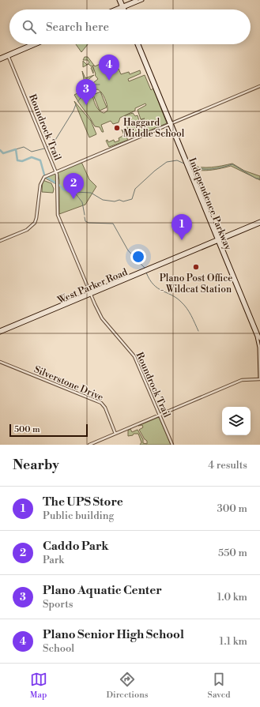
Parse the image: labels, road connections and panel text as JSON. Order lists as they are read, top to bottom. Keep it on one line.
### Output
{"streets":{"main road":["Independence Parkway","West Parker Road"],"street":["Roundrock Trail","Silverstone Drive"]},"crossings":[["Roundrock Trail","West Parker Road"],["Independence Parkway","West Parker Road"]],"places":["Haggard Middle School","Plano Post Office - Wildcat Station"],"scale_bar":"500 m","page":{"search":"Search here","pins":["4","3","2","1"],"scale":"500 m","heading":["Nearby","4 results"],"list":[{"mark":"1","name":"The UPS Store","note":"Public building","value":"300 m"},{"mark":"2","name":"Caddo Park","note":"Park","value":"550 m"},{"mark":"3","name":"Plano Aquatic Center","note":"Sports","value":"1.0 km"},{"mark":"4","name":"Plano Senior High School","note":"School","value":"1.1 km"}],"nav":["Map","Directions","Saved"]}}
